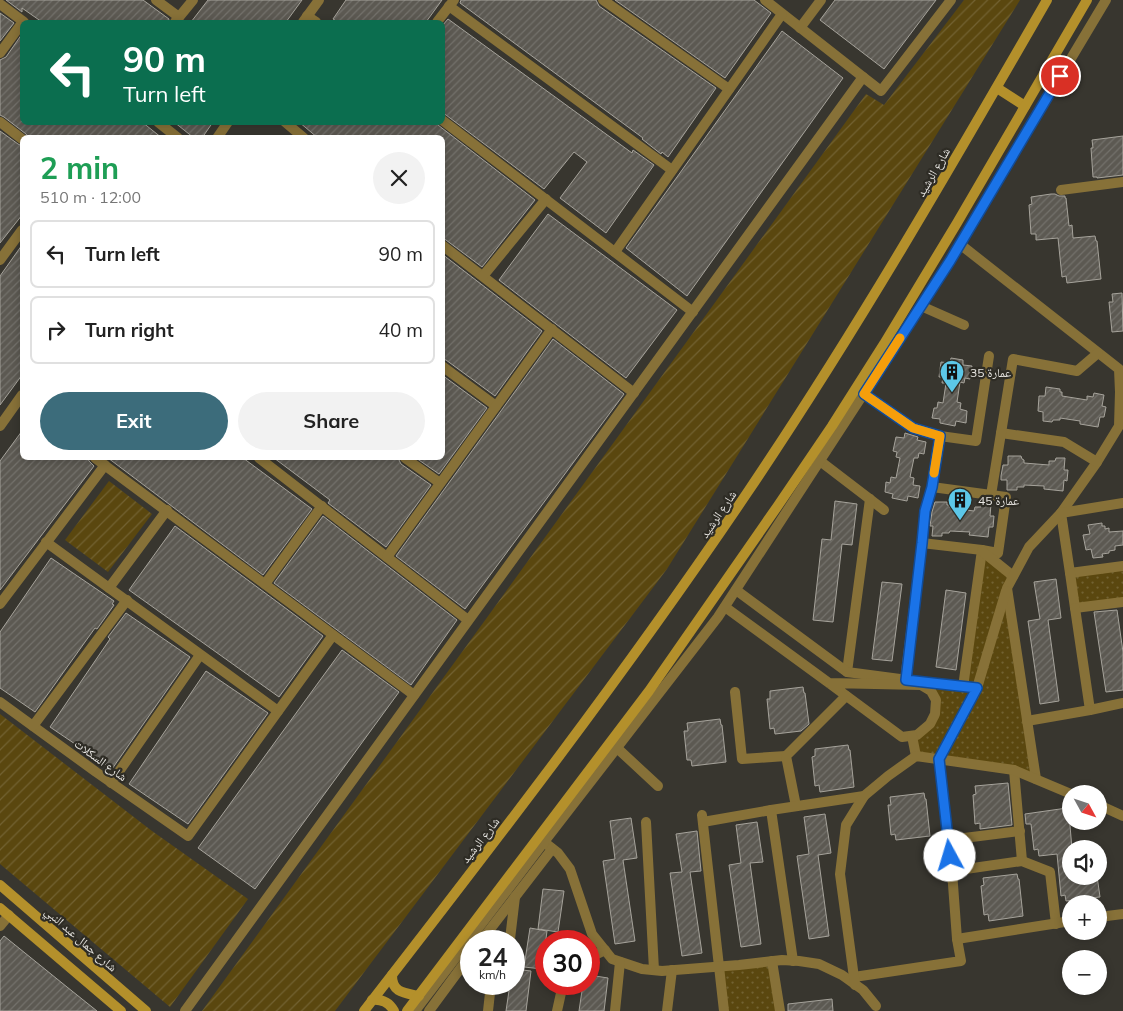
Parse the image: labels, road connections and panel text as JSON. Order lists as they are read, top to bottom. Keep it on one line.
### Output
{"streets":{"street":["شارع الرشيد","شارع السكلات","شارع جمال عبد النبي"]},"places":{"building":["عمارة 35","عمارة 45"]},"north":"bottom right","page":{"turn":["90 m","Turn left"],"heading":["2 min","510 m · 12:00"],"list":[{"name":"Turn left","value":"90 m"},{"name":"Turn right","value":"40 m"}],"buttons":["Exit","Share"],"map_buttons":["+","−"],"speed":"24 km/h","limit":"30"}}
